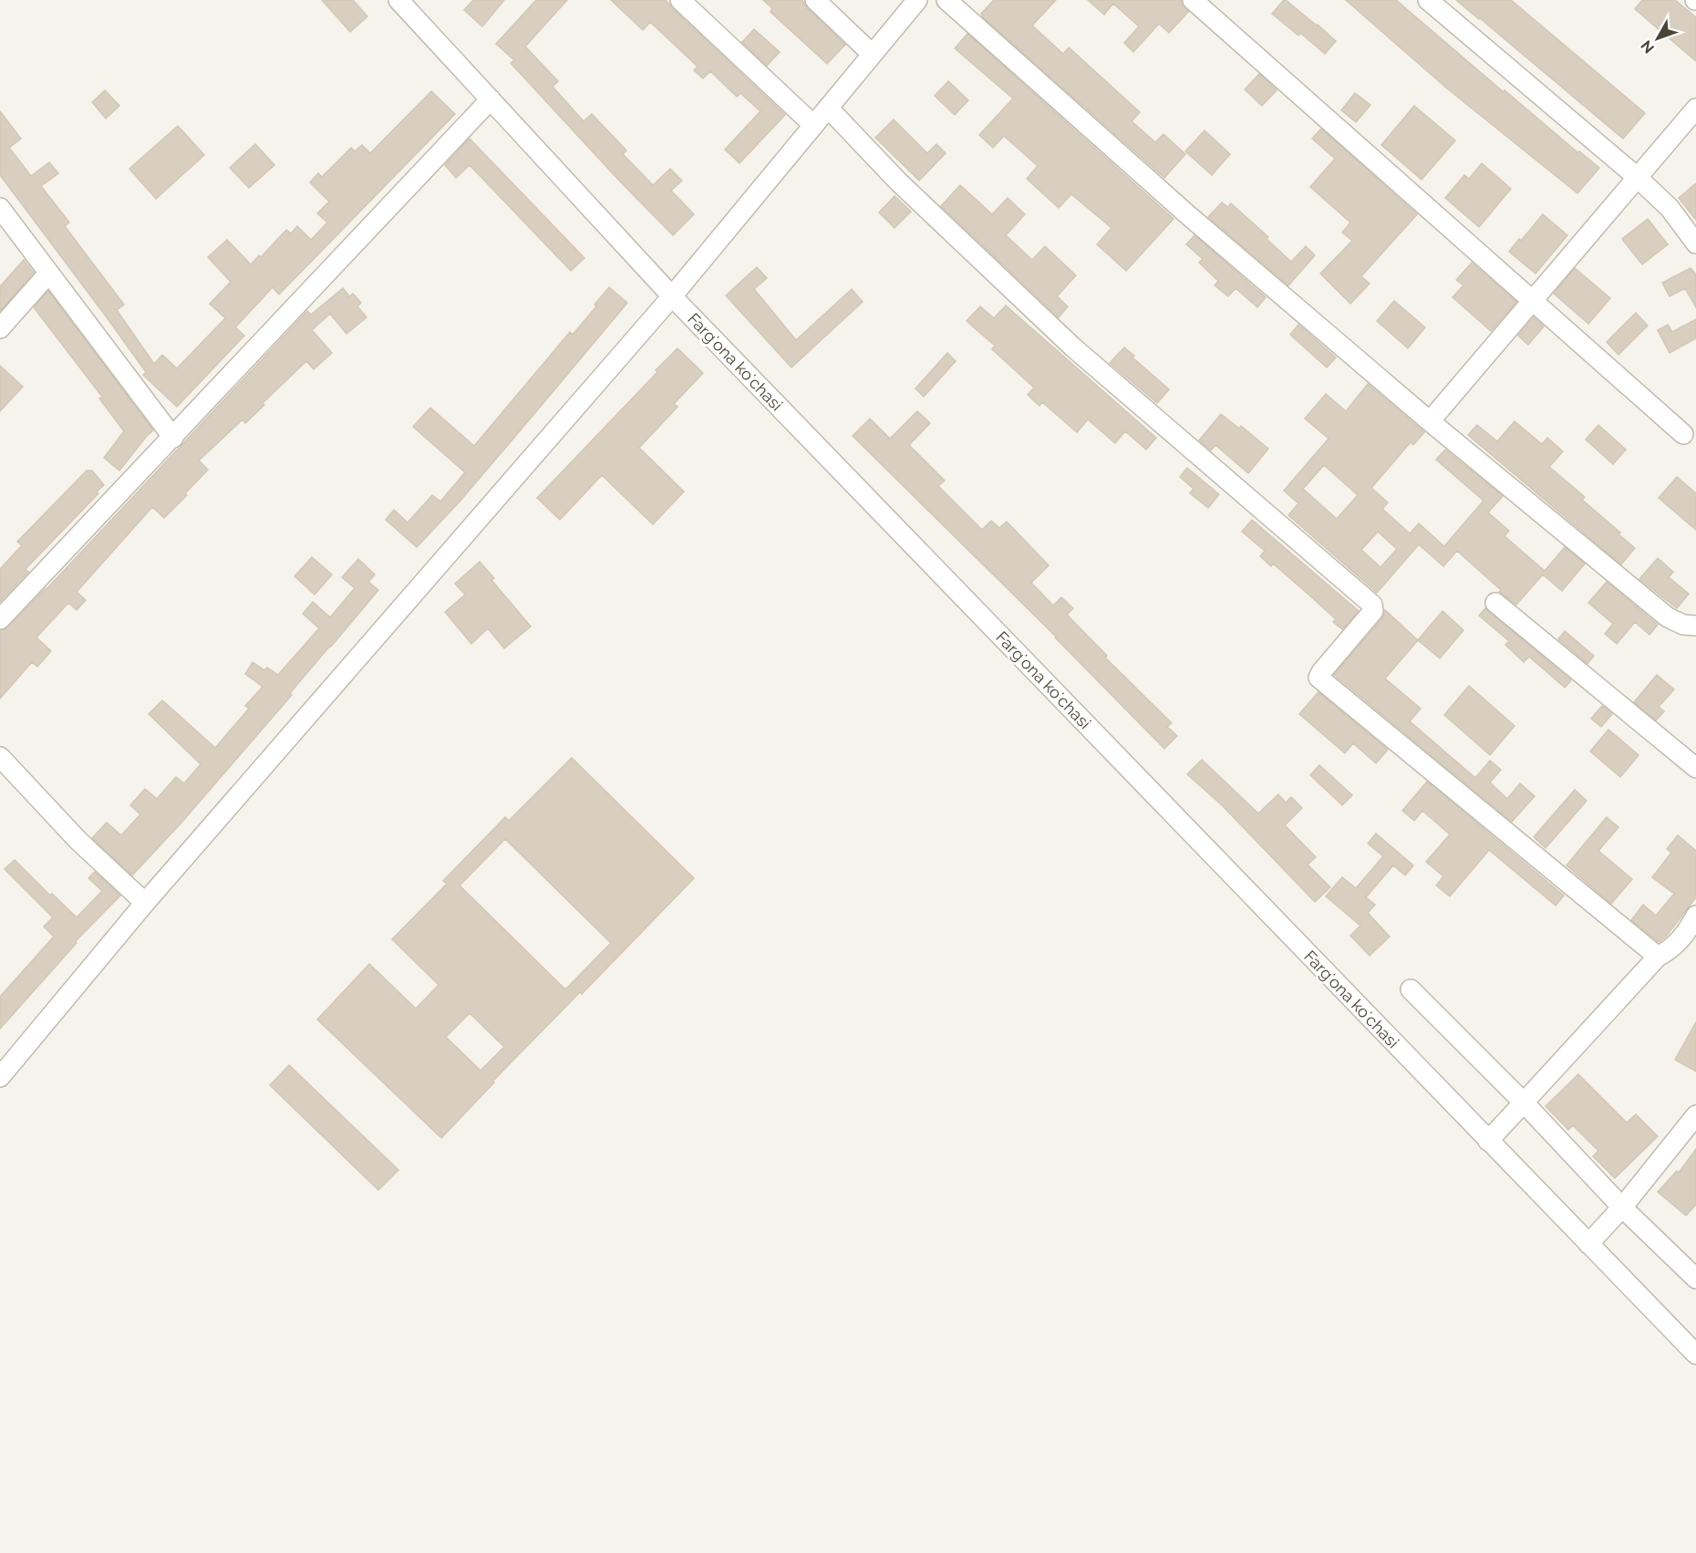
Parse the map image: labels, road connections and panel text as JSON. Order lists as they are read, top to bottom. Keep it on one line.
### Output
{"streets":{"street":["Fargʻona koʻchasi"]},"north":"bottom left"}
